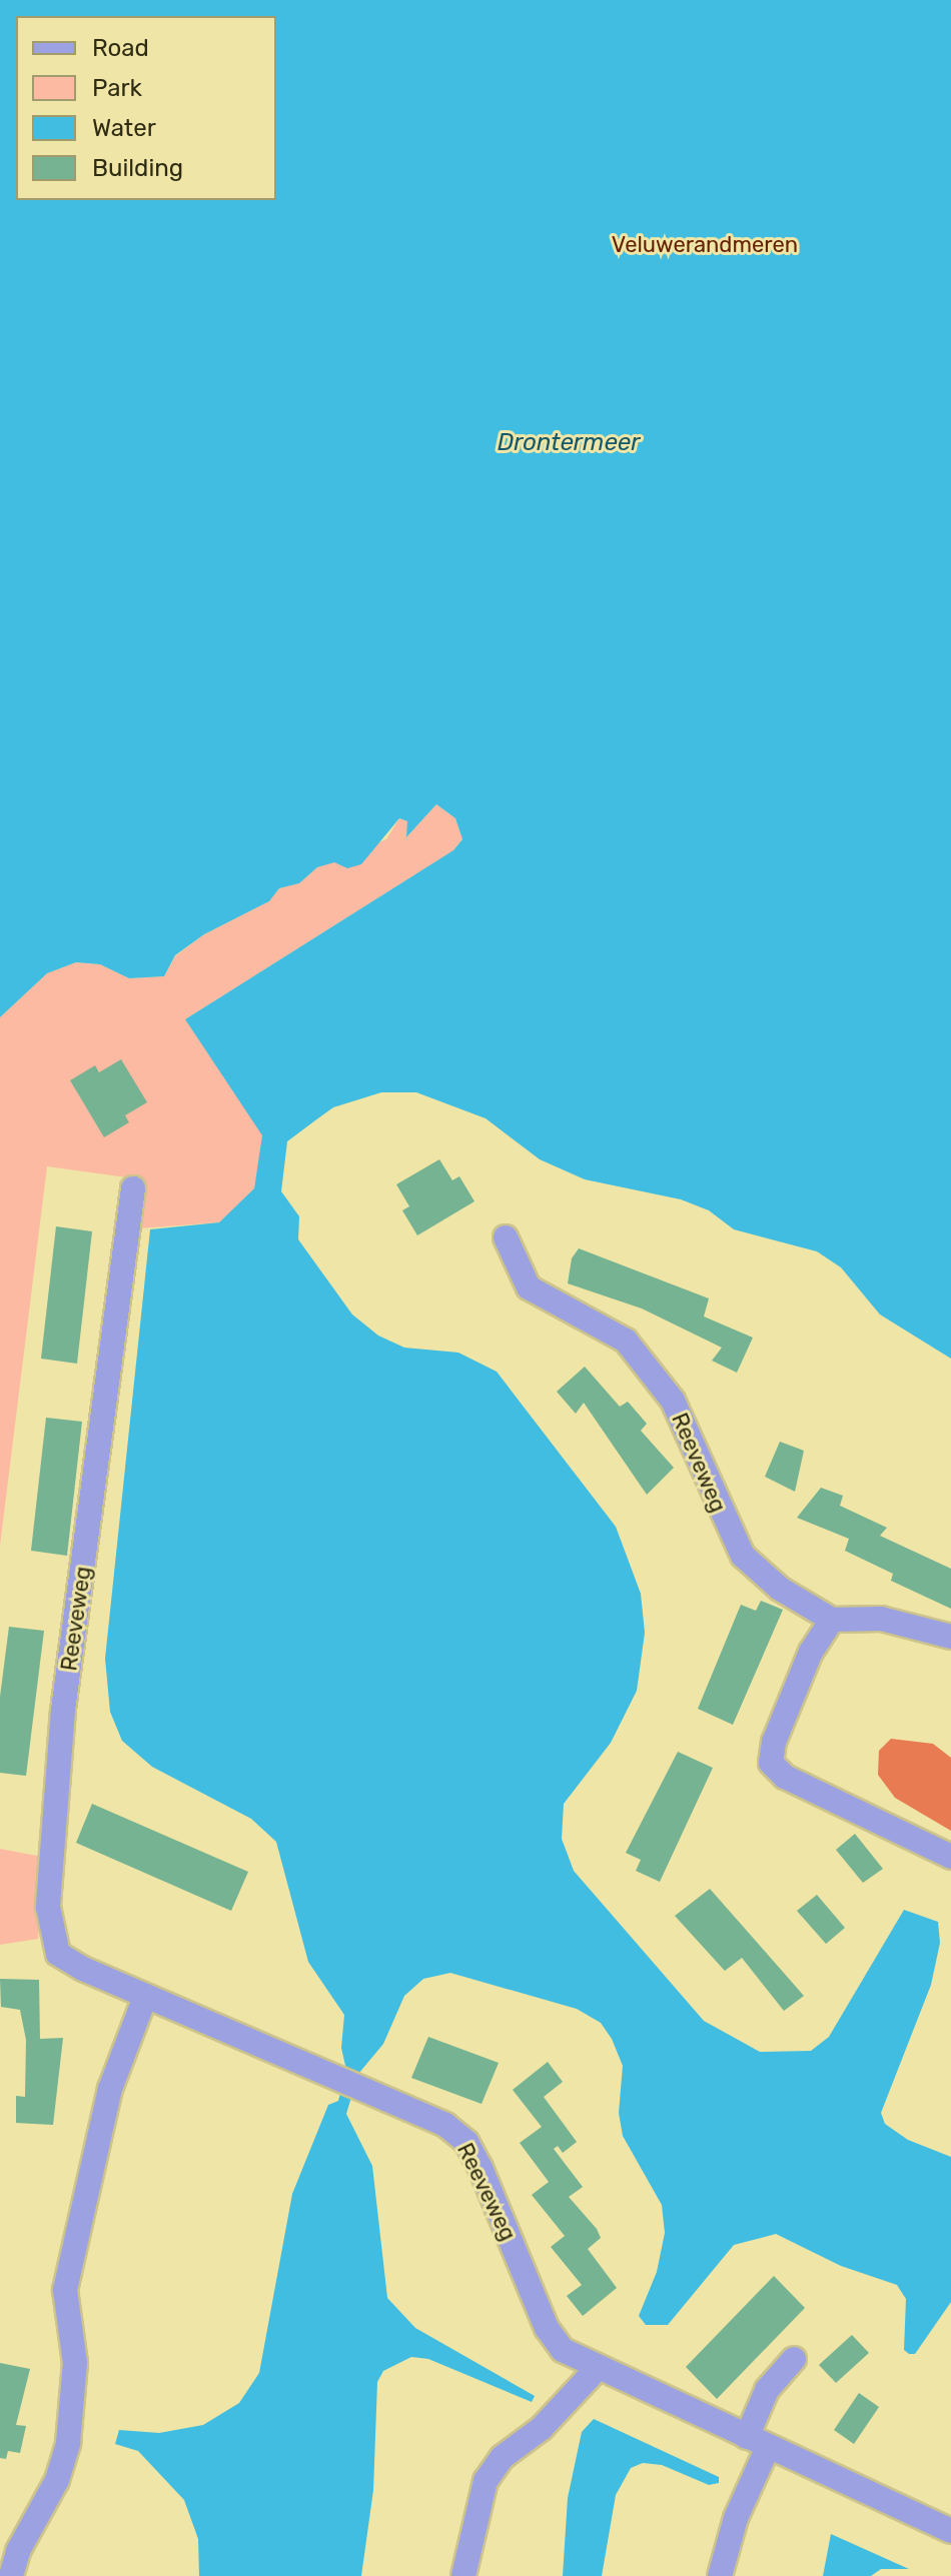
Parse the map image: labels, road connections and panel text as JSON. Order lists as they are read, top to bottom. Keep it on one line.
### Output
{"streets":{"lane":["Reeveweg"]},"water":["Drontermeer"],"parks":["Veluwerandmeren"],"legend":["Road","Park","Water","Building"]}
